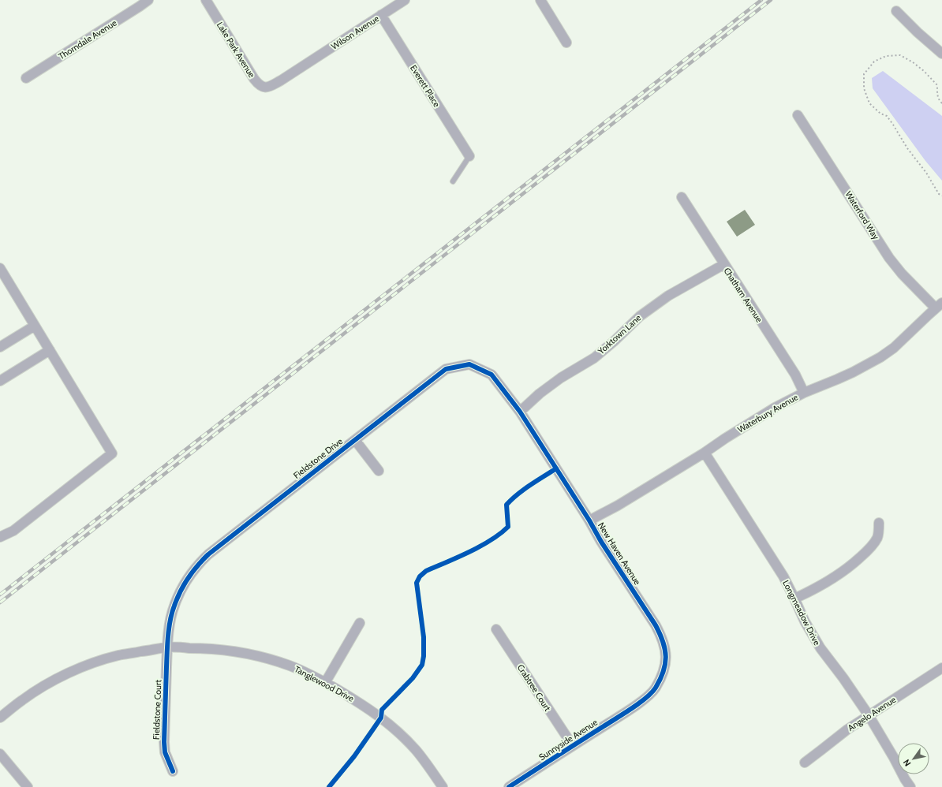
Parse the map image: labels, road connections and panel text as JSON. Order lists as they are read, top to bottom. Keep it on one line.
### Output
{"streets":{"street":["Wilson Avenue","Thorndale Avenue","Lake Park Avenue","Everett Place","Waterford Way","Chatham Avenue","Yorktown Lane","Waterbury Avenue","Fieldstone Drive","New Haven Avenue","Longmeadow Drive","Tanglewood Drive","Crabtree Court","Fieldstone Court","Angelo Avenue","Sunnyside Avenue"]},"crossings":[["Wilson Avenue","Lake Park Avenue"],["Wilson Avenue","Everett Place"],["Waterford Way","Waterbury Avenue"],["Chatham Avenue","Yorktown Lane"],["Chatham Avenue","Waterbury Avenue"],["Yorktown Lane","Fieldstone Drive"],["Yorktown Lane","New Haven Avenue"],["Waterbury Avenue","New Haven Avenue"],["Waterbury Avenue","Longmeadow Drive"],["Fieldstone Drive","New Haven Avenue"],["Fieldstone Drive","Tanglewood Drive"],["Fieldstone Drive","Fieldstone Court"],["New Haven Avenue","Sunnyside Avenue"],["Longmeadow Drive","Angelo Avenue"],["Tanglewood Drive","Fieldstone Court"],["Crabtree Court","Sunnyside Avenue"]],"north":"bottom left"}
